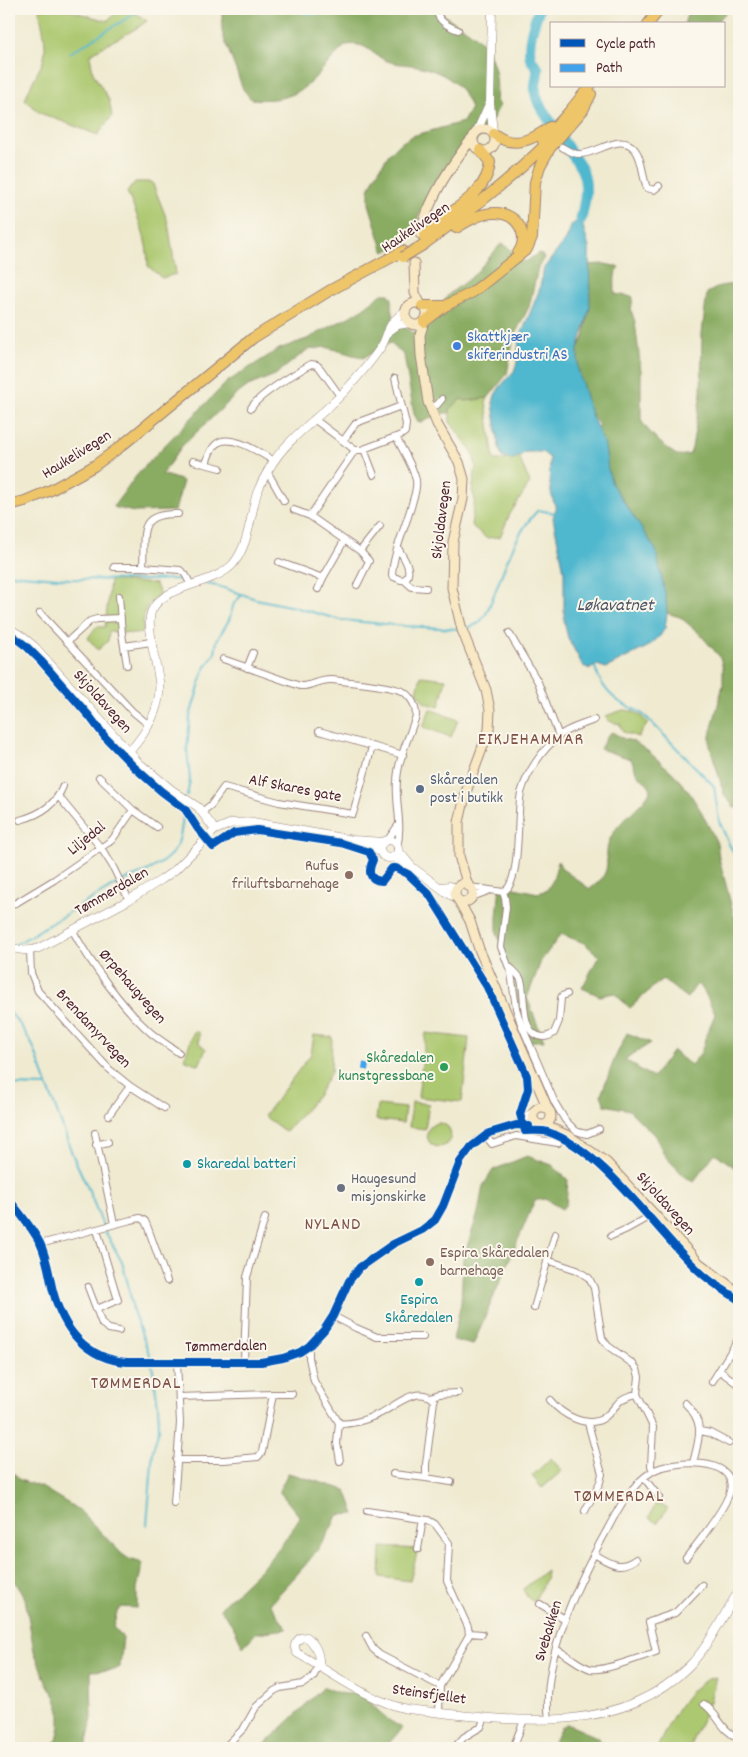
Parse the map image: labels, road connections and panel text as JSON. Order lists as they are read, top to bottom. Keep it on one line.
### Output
{"streets":{"highway":["Haukelivegen"],"main road":["Skjoldavegen"],"street":["Alf Skares gate","Liljedal","Tømmerdalen","Ørpehaugvegen","Brendamyrvegen","Svebakken","Steinsfjellet"]},"crossings":[["Skjoldavegen","Alf Skares gate"],["Skjoldavegen","Tømmerdalen"],["Tømmerdalen","Ørpehaugvegen"],["Tømmerdalen","Brendamyrvegen"],["Svebakken","Steinsfjellet"]],"districts":["EIKJEHAMMAR","NYLAND","TØMMERDAL","TØMMERDAL"],"water":["Løkavatnet"],"places":["Skattkjær skiferindustri AS","Skåredalen post i butikk","Rufus friluftsbarnehage","Skåredalen kunstgressbane","Skaredal batteri","Haugesund misjonskirke","Espira Skåredalen barnehage","Espira Skåredalen"],"legend":["Cycle path","Path"]}
